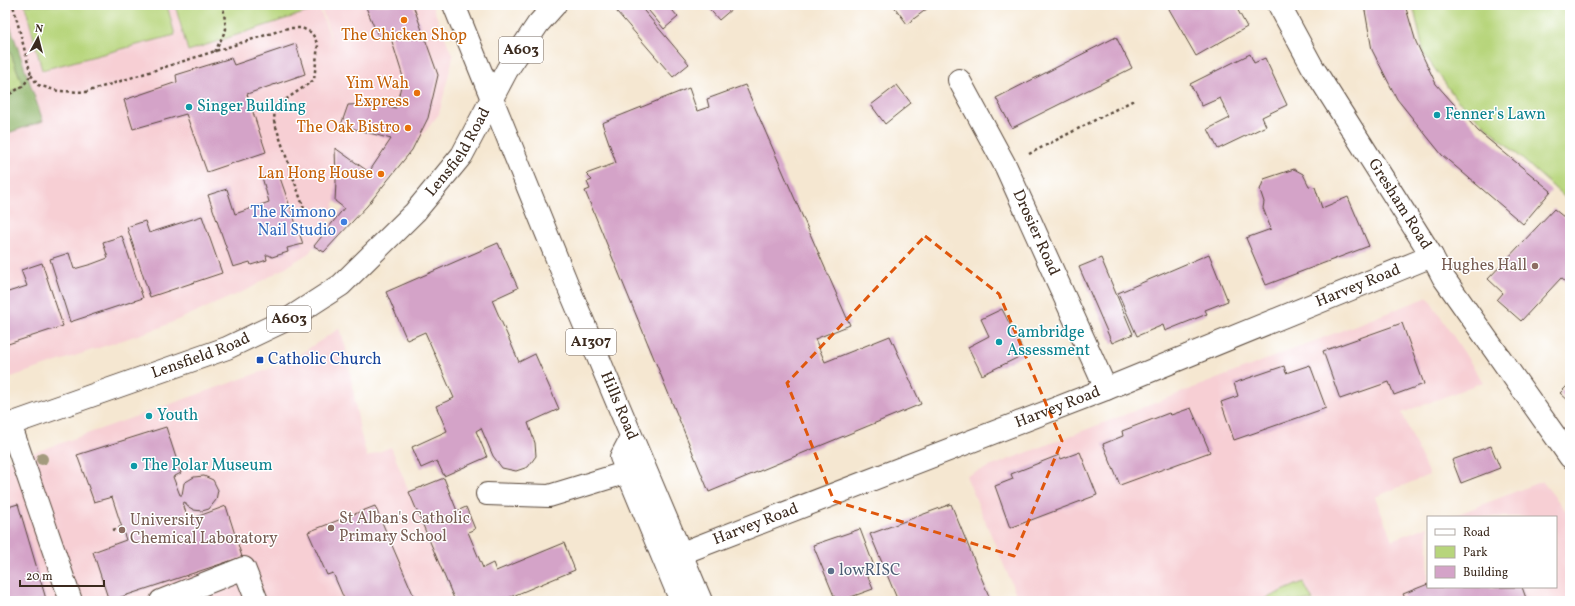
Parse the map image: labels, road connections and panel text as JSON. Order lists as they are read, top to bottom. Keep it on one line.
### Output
{"streets":{"street":["A603","Lensfield Road","Gresham Road","Drosier Road","Harvey Road","A1307","Hills Road"]},"crossings":[["A603","Lensfield Road"],["A603","Hills Road"],["Lensfield Road","Hills Road"],["Gresham Road","Harvey Road"],["Drosier Road","Harvey Road"],["Harvey Road","Hills Road"]],"places":{"other":["The Chicken Shop","Yim Wah Express","Singer Building","Fenner's Lawn","The Oak Bistro","Lan Hong House","The Kimono Nail Studio","Hughes Hall","Cambridge Assessment","Youth","The Polar Museum","St Alban's Catholic Primary School","University Chemical Laboratory","lowRISC"],"transit":["Catholic Church"]},"legend":["Road","Park","Building"],"scale_bar":"20 m","north":"top"}
